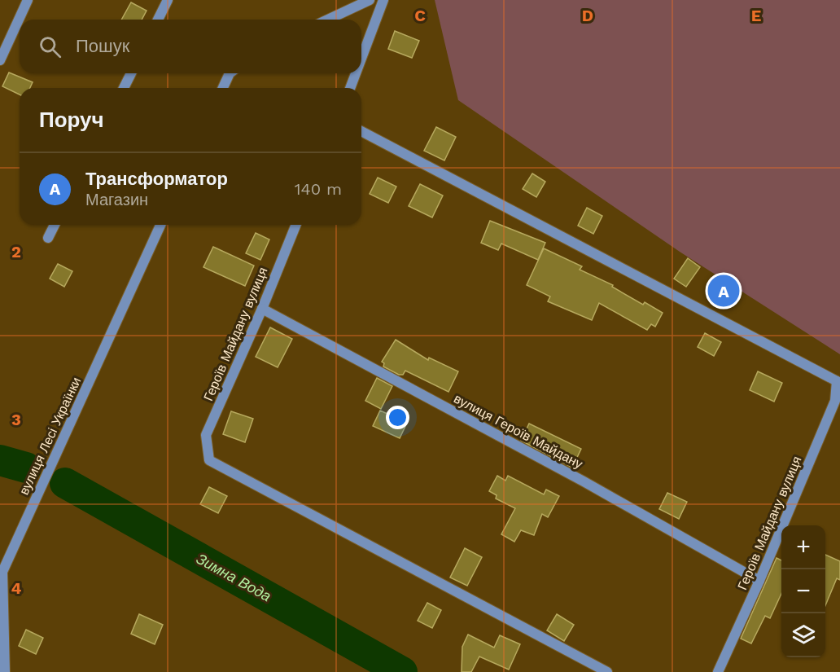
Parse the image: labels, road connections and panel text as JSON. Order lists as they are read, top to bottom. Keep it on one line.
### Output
{"streets":{"street":["Героїв Майдану вулиця","вулиця Героїв Майдану","вулиця Лесі Українки"]},"crossings":[["Героїв Майдану вулиця","вулиця Героїв Майдану"]],"water":["Зимна Вода"],"page":{"search":"Пошук","heading":"Поруч","list":[{"mark":"A","name":"Трансформатор","note":"Магазин","value":"140 m"}],"pins":"A","map_buttons":["+","−"]},"grid":{"columns":["C","D","E"],"rows":["2","3","4"]}}
